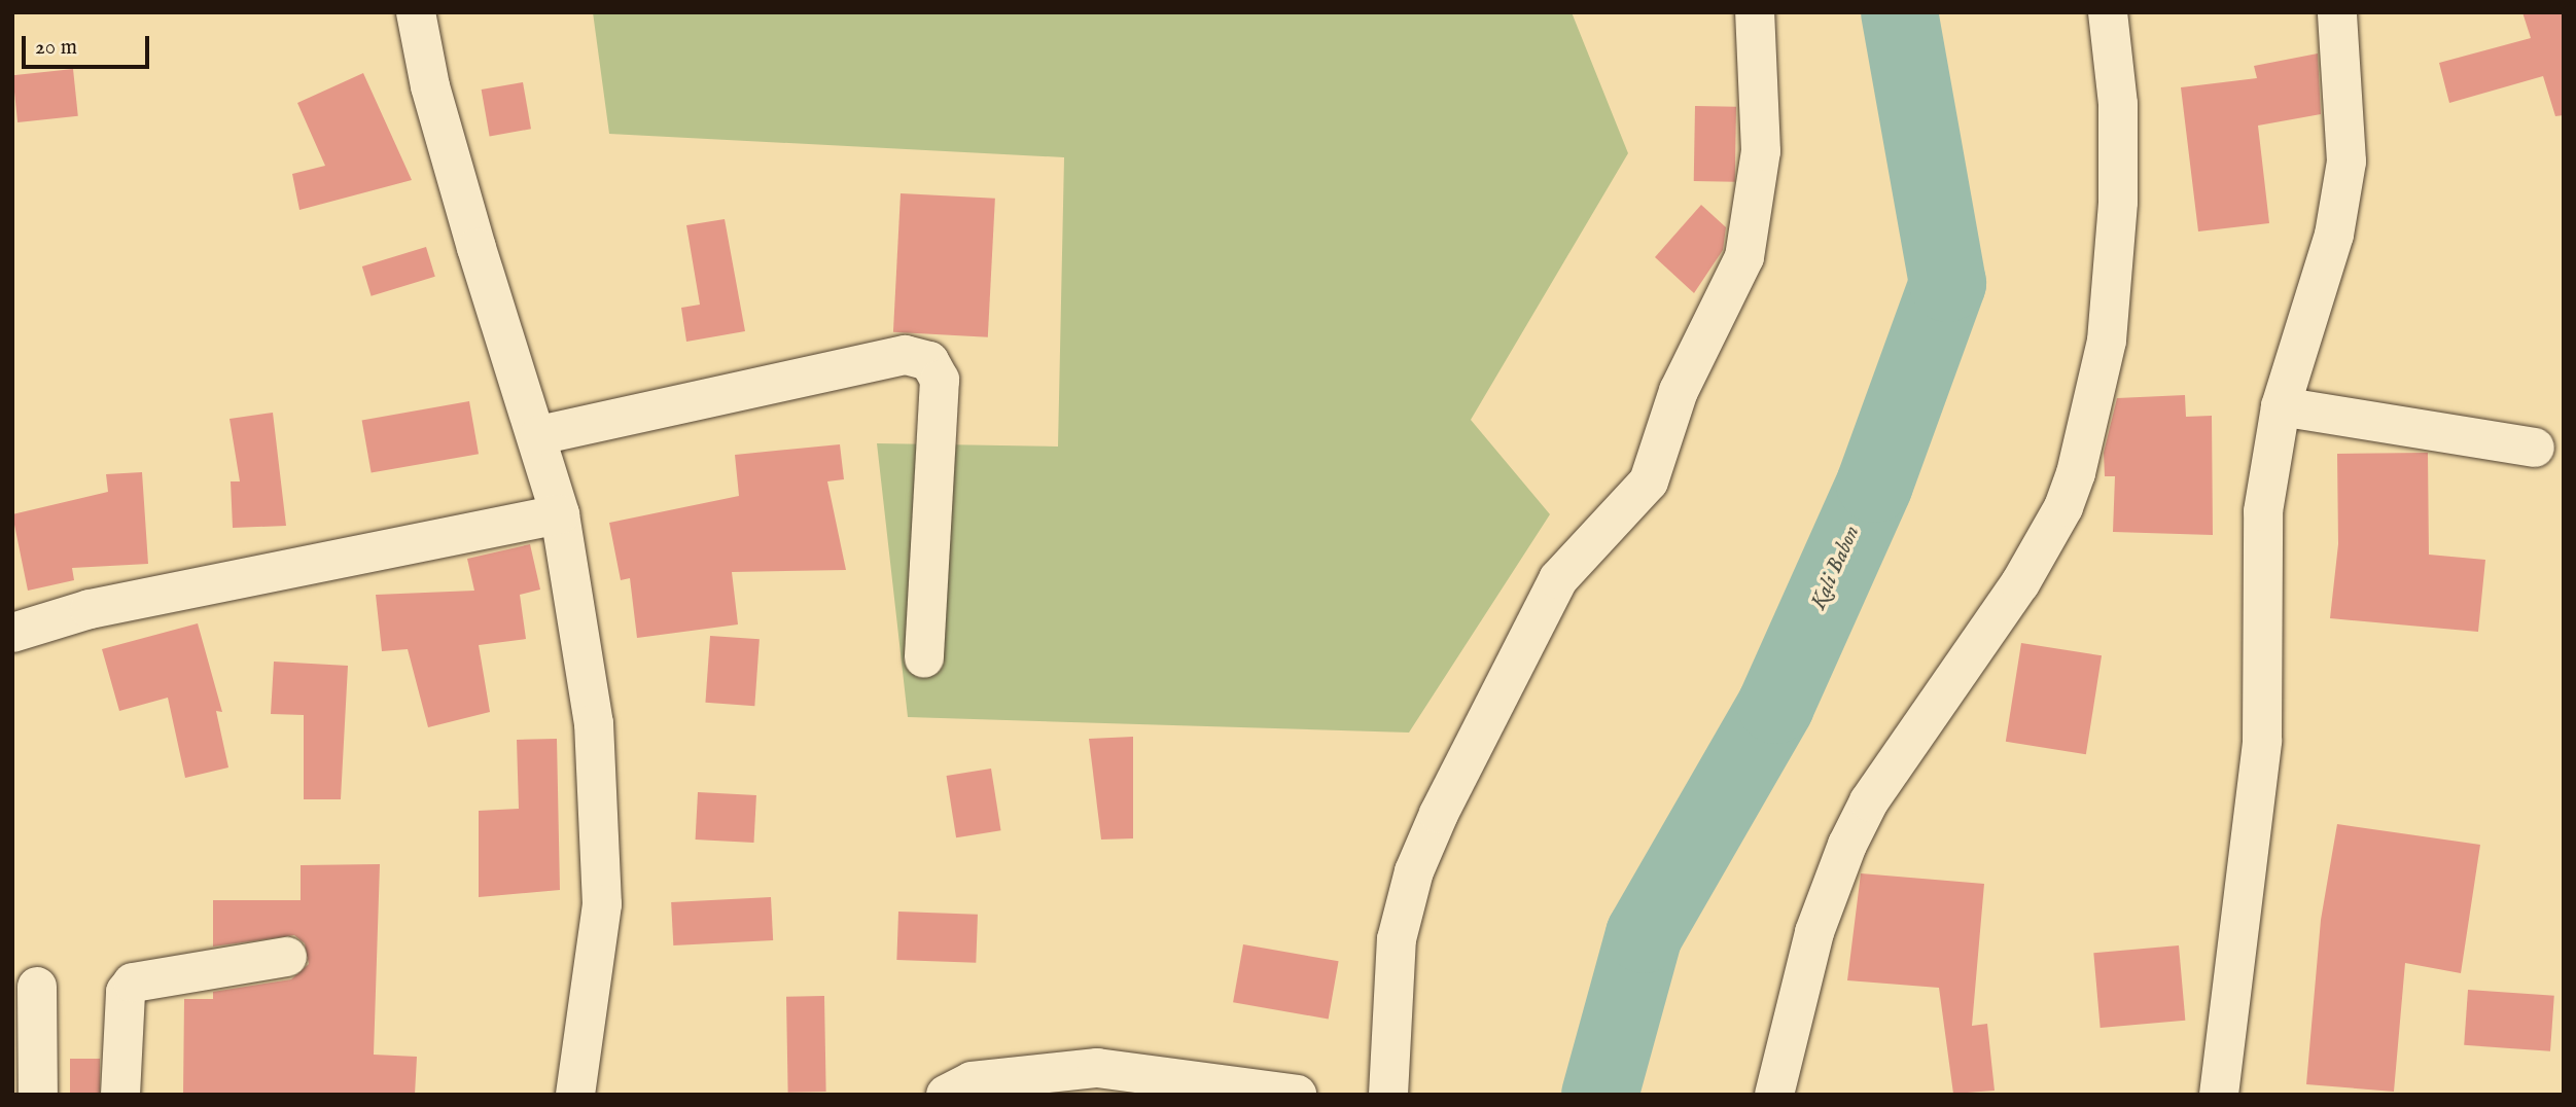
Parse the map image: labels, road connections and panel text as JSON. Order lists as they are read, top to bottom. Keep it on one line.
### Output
{"water":["Kali Babon"],"scale_bar":"20 m"}
